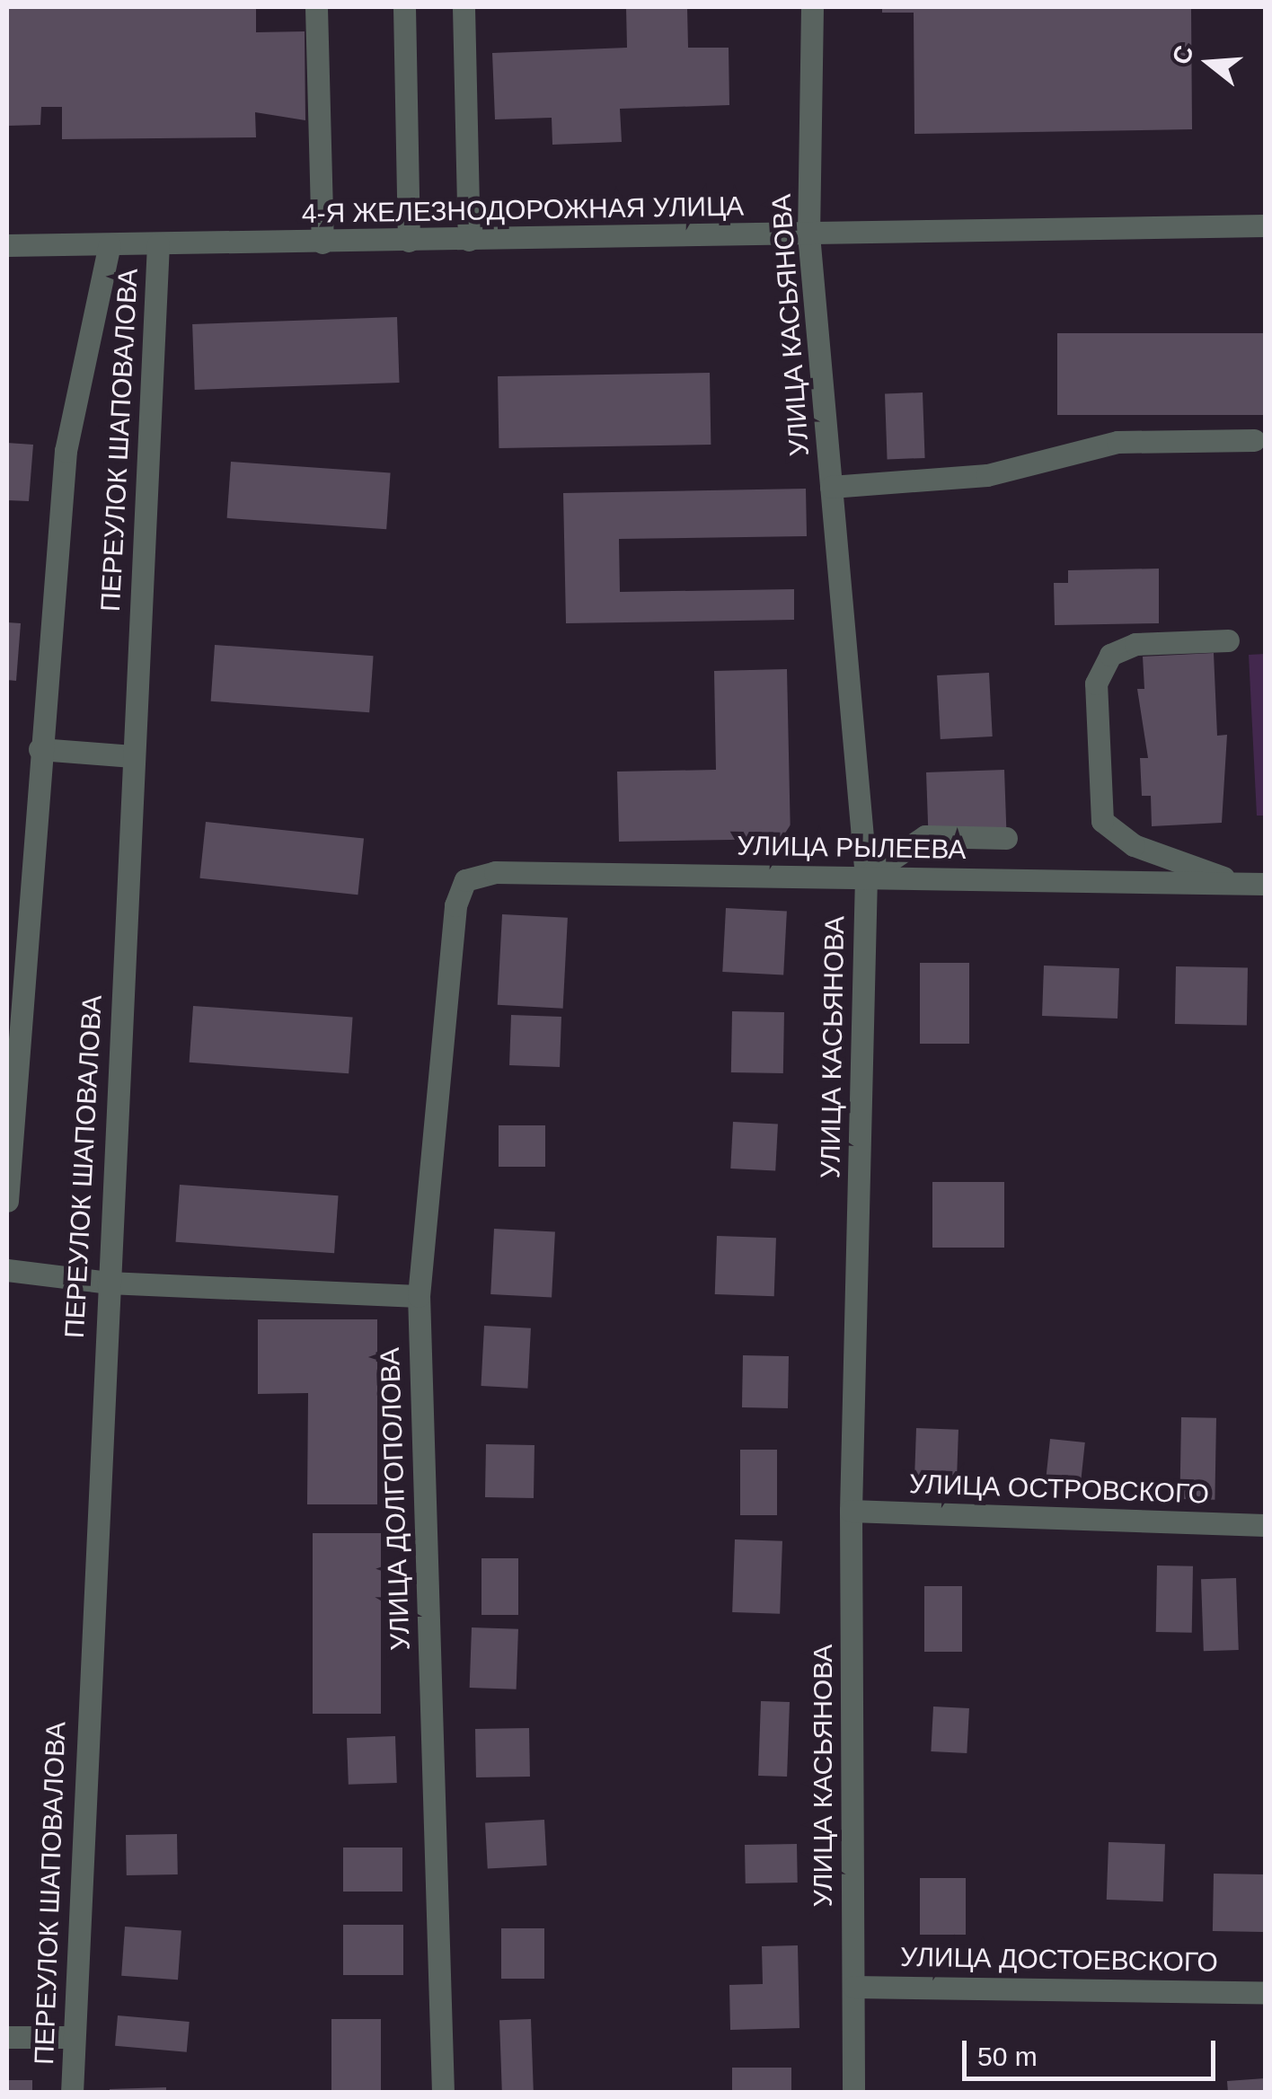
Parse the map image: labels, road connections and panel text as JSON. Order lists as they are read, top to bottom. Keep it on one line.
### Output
{"streets":{"street":["4-Я ЖЕЛЕЗНОДОРОЖНАЯ УЛИЦА","УЛИЦА КАСЬЯНОВА","ПЕРЕУЛОК ШАПОВАЛОВА","УЛИЦА РЫЛЕЕВА","УЛИЦА ОСТРОВСКОГО","УЛИЦА ДОЛГОПОЛОВА","УЛИЦА ДОСТОЕВСКОГО"]},"crossings":[["4-Я ЖЕЛЕЗНОДОРОЖНАЯ УЛИЦА","УЛИЦА КАСЬЯНОВА"],["4-Я ЖЕЛЕЗНОДОРОЖНАЯ УЛИЦА","ПЕРЕУЛОК ШАПОВАЛОВА"],["УЛИЦА КАСЬЯНОВА","УЛИЦА РЫЛЕЕВА"],["УЛИЦА КАСЬЯНОВА","УЛИЦА ОСТРОВСКОГО"],["УЛИЦА КАСЬЯНОВА","УЛИЦА ДОСТОЕВСКОГО"],["УЛИЦА РЫЛЕЕВА","УЛИЦА ДОЛГОПОЛОВА"]],"scale_bar":"50 m","north":"left"}
